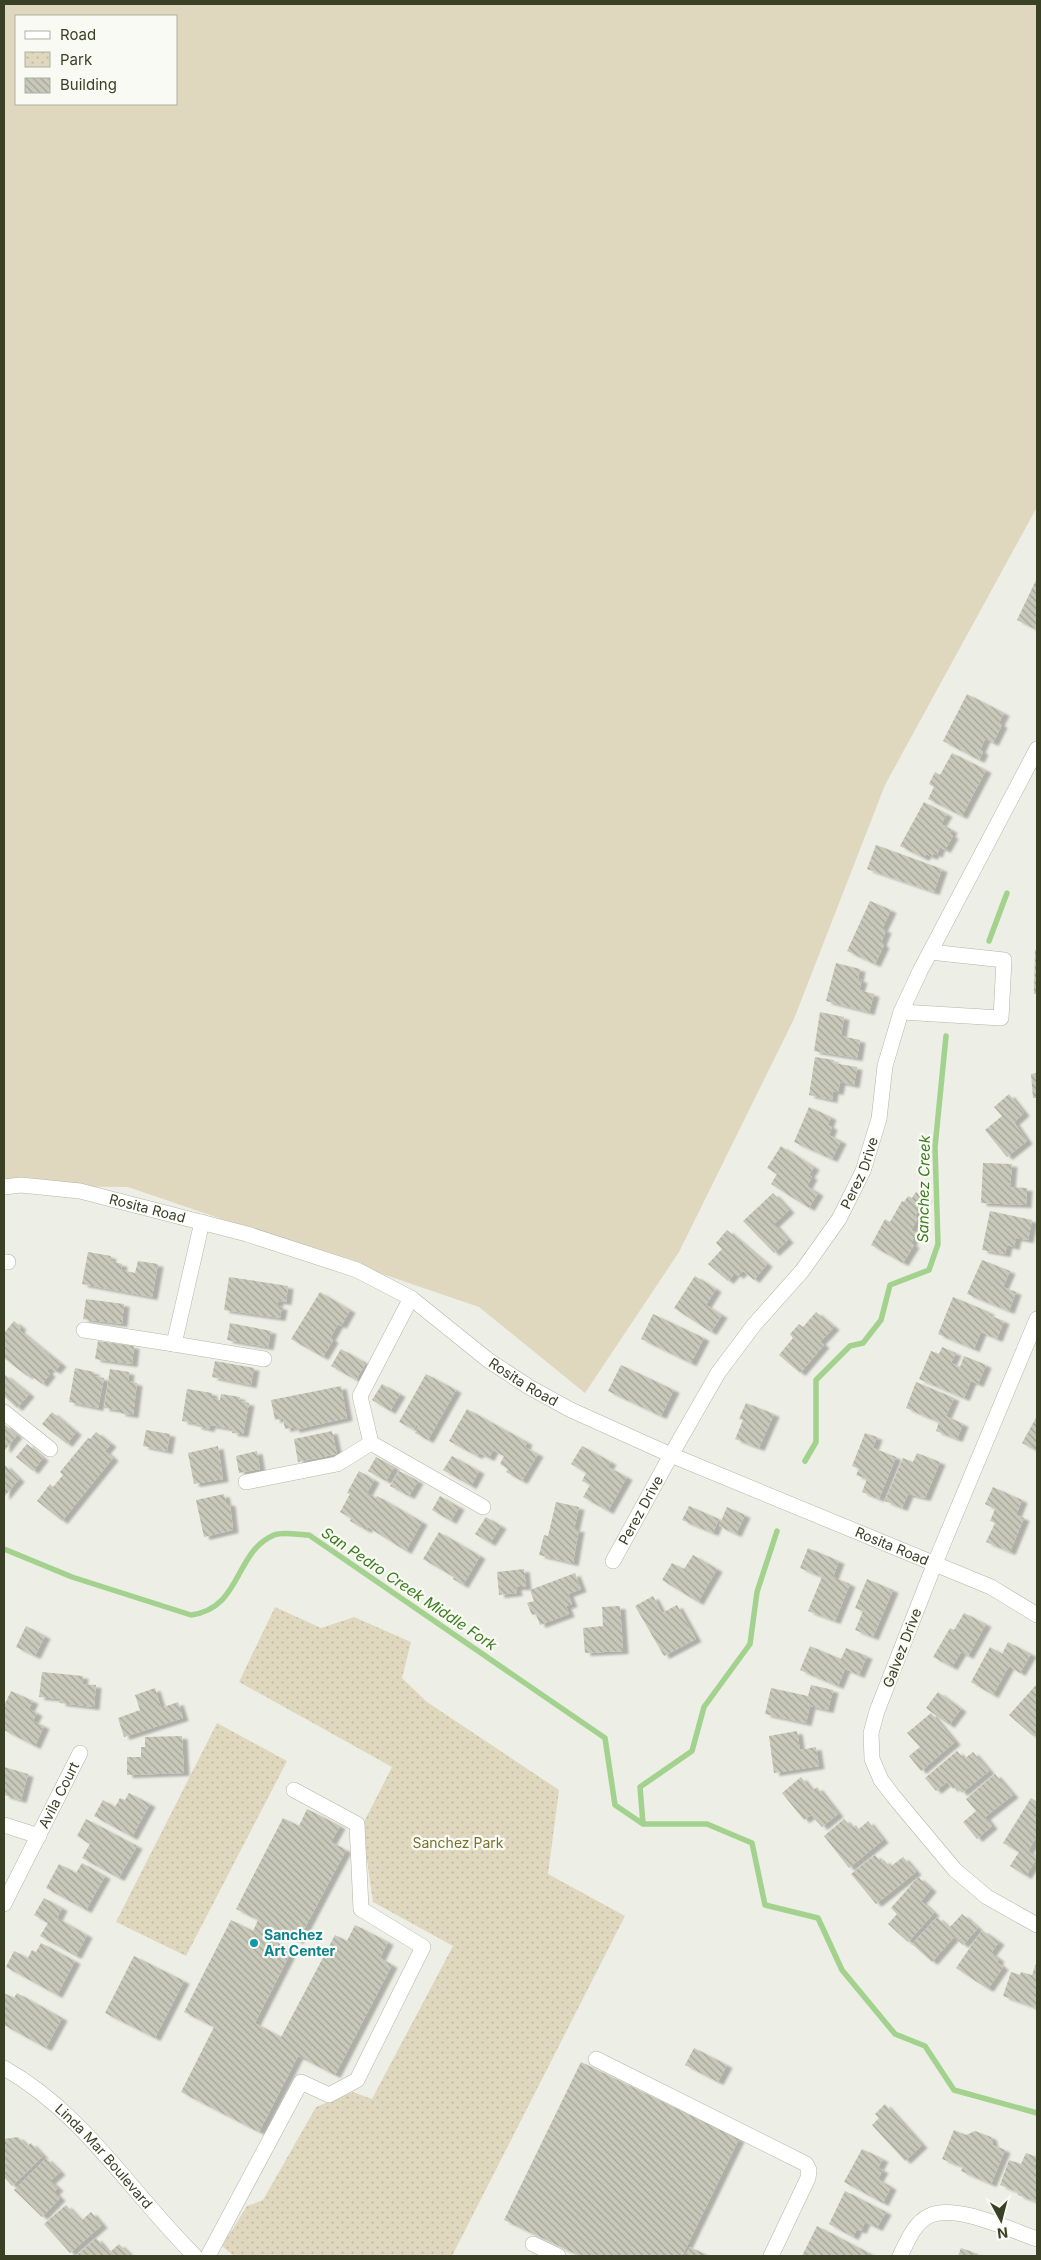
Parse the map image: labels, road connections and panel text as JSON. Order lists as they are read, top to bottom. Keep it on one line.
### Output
{"streets":{"street":["Perez Drive","Rosita Road","Galvez Drive","Avila Court","Linda Mar Boulevard"]},"crossings":[["Perez Drive","Rosita Road"],["Rosita Road","Galvez Drive"]],"water":["Sanchez Creek","San Pedro Creek Middle Fork"],"parks":["Sanchez Park"],"places":["Sanchez Art Center"],"legend":["Road","Park","Building"],"north":"bottom"}
